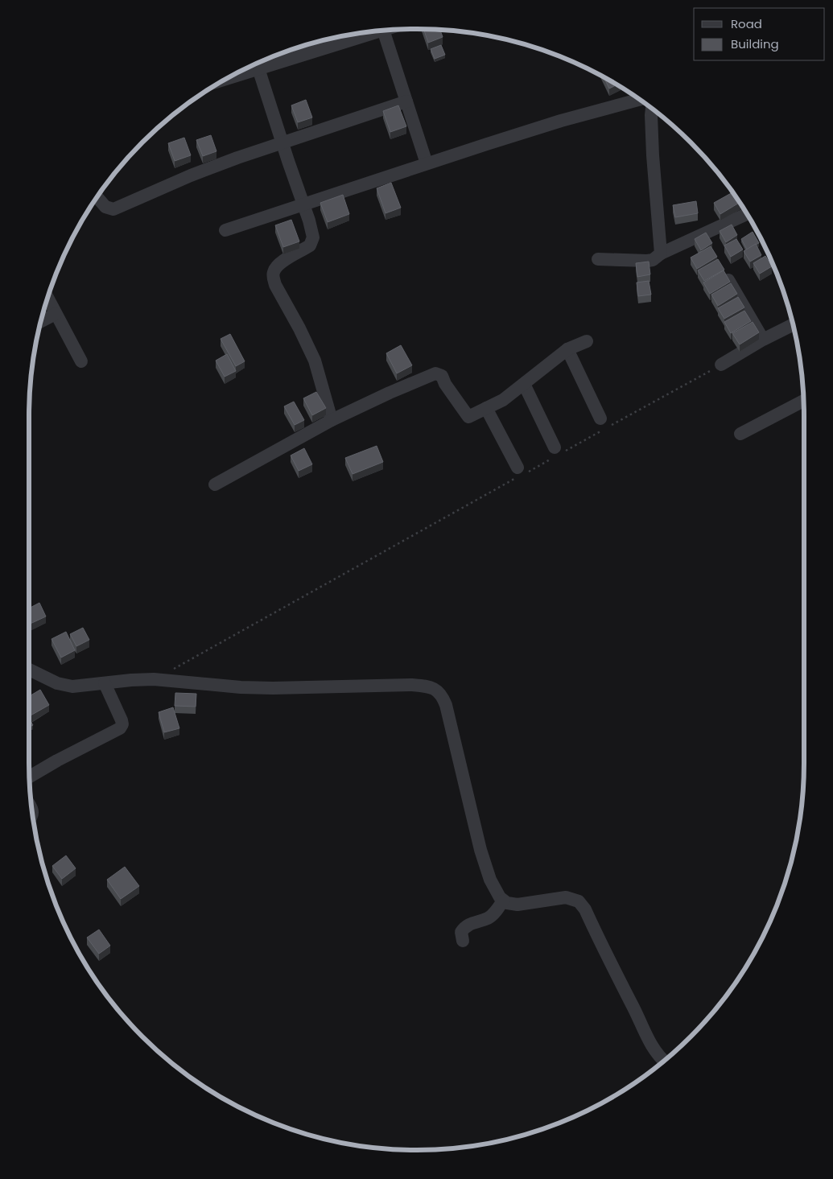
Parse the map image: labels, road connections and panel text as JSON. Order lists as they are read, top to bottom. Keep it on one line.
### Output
{"legend":["Road","Building"]}
